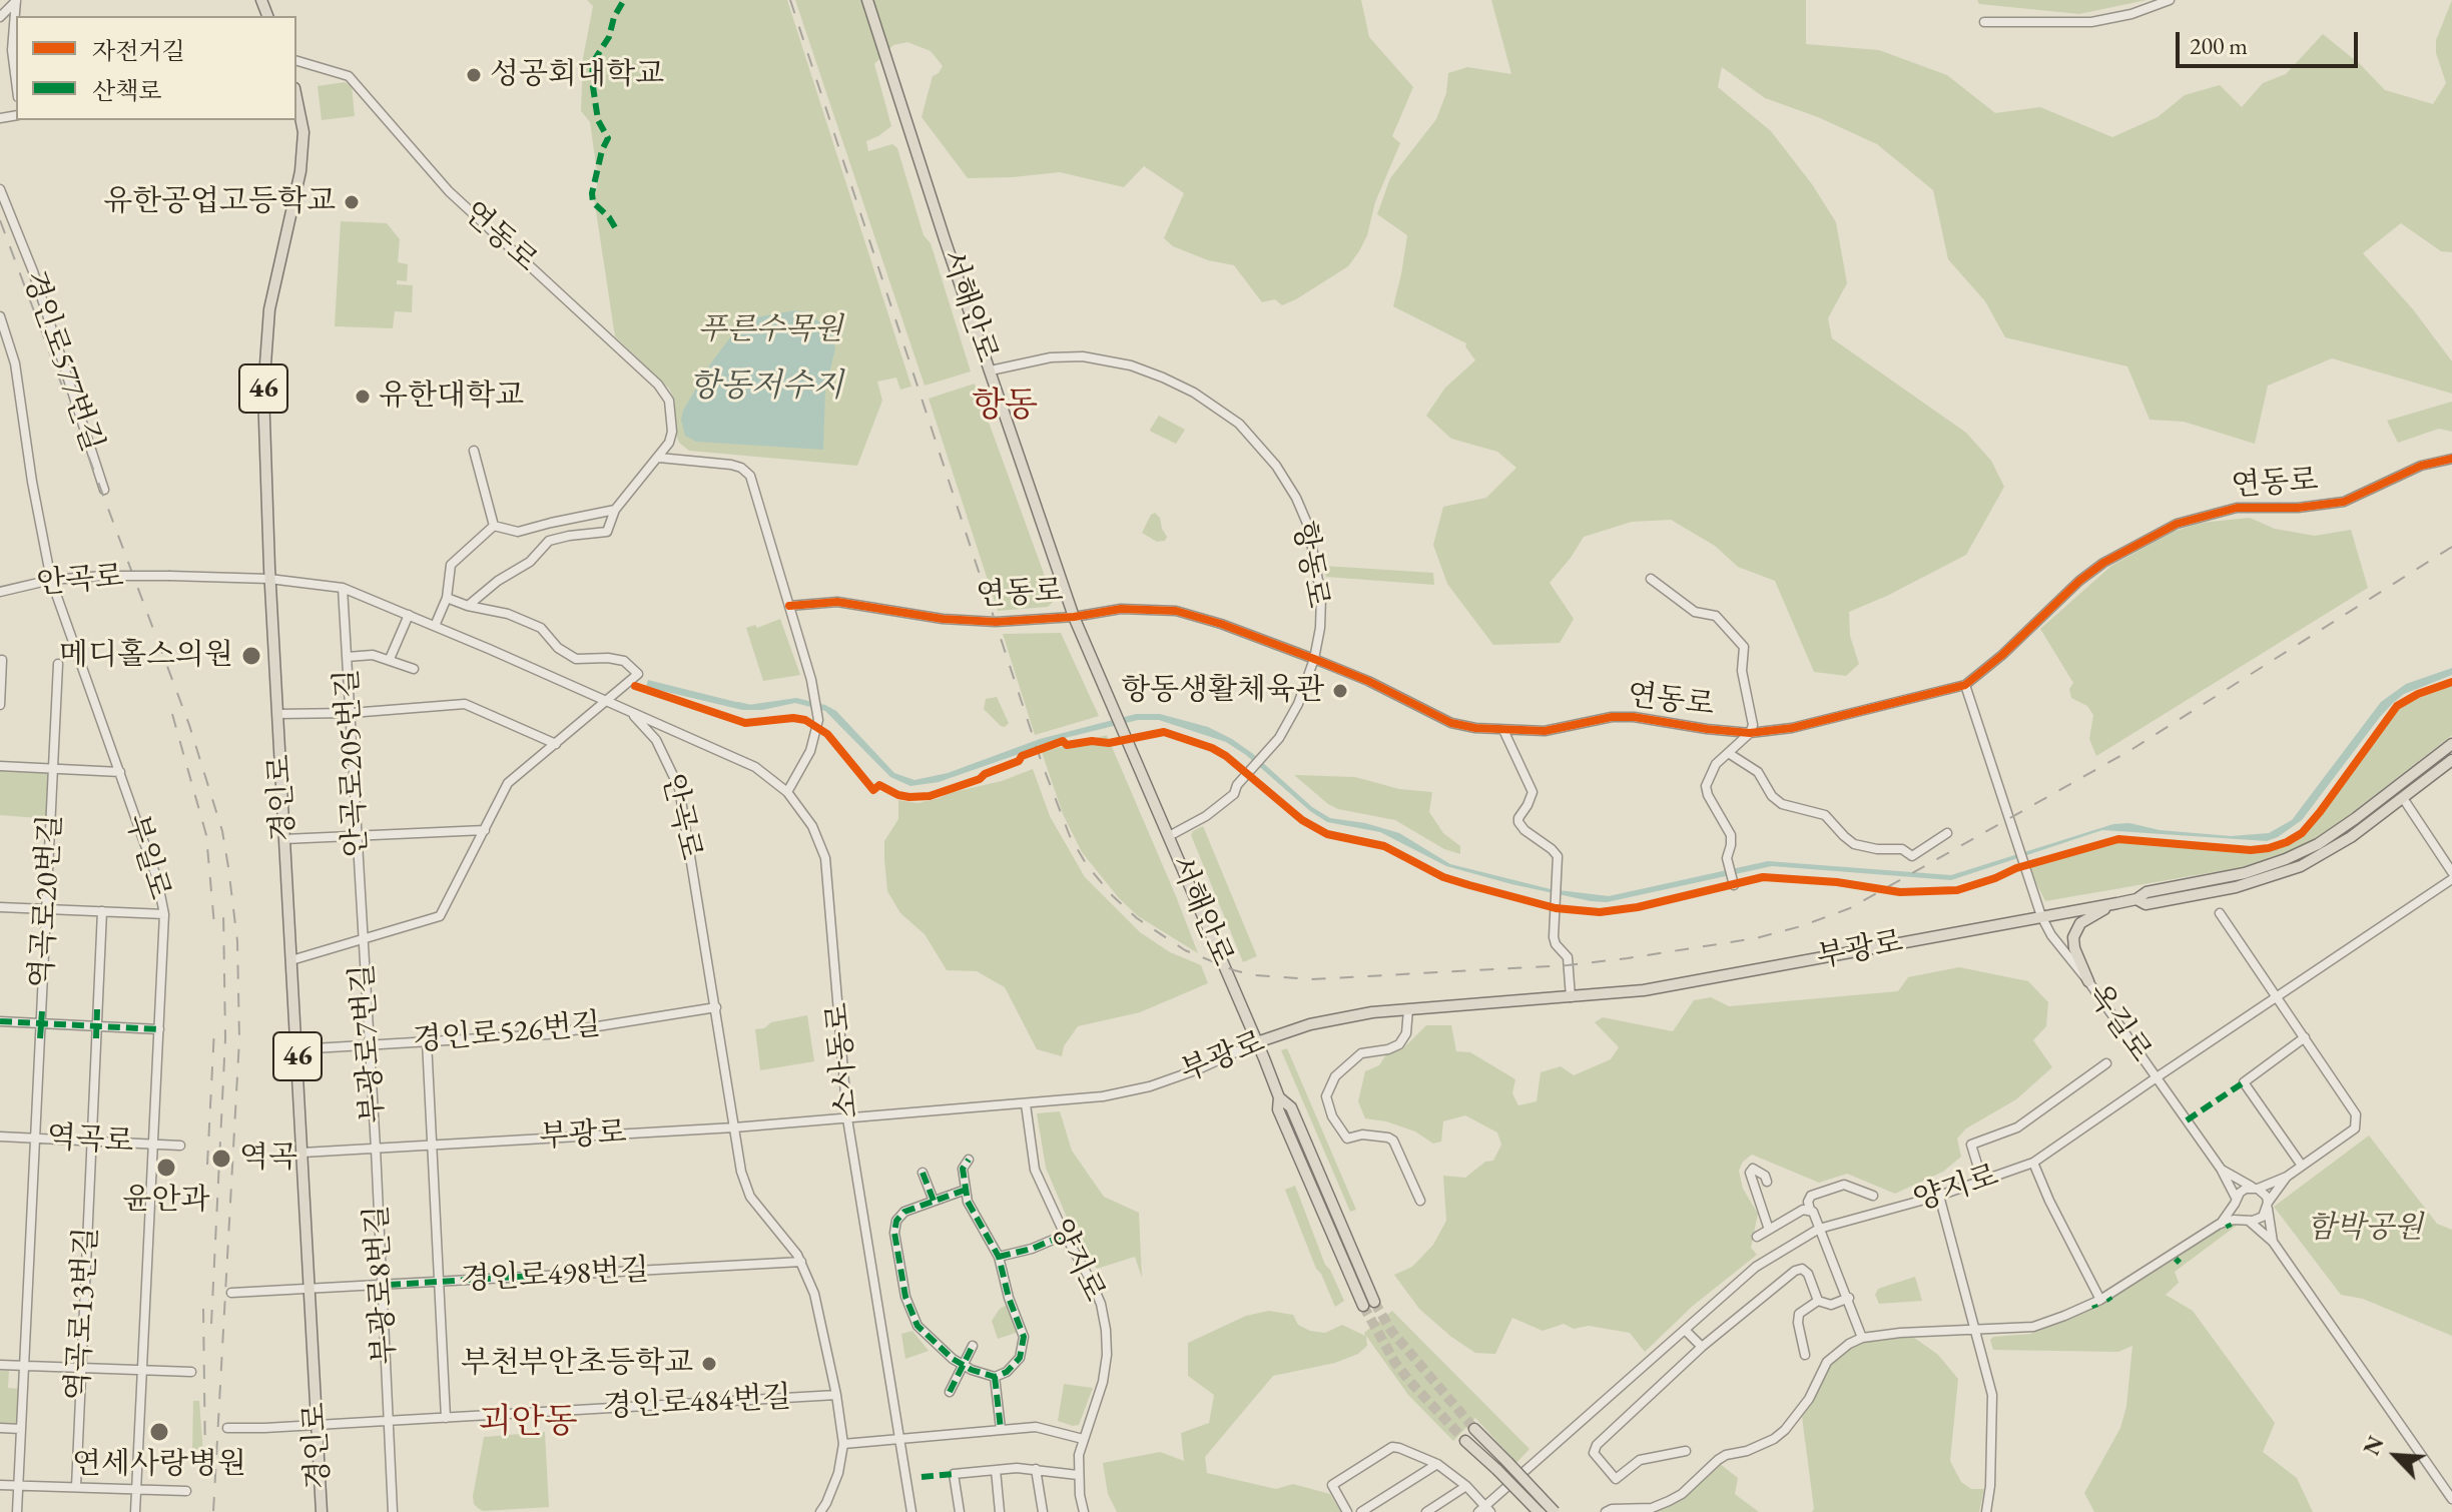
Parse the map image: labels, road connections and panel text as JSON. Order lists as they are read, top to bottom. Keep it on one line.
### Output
{"streets":{"main road":["서해안로","46","경인로","부광로"],"street":["연동로","경인로577번길","항동로","안곡로","안곡로205번길","부일로","역곡로20번길","옥길로","경인로526번길","부광로7번길","소사동로","역곡로","양지로","경인로498번길","부광로8번길","역곡로13번길","경인로484번길"]},"crossings":[["연동로","서해안로"],["연동로","항동로"],["연동로","옥길로"],["서해안로","항동로"],["서해안로","부광로"],["안곡로","안곡로205번길"],["안곡로","경인로"],["안곡로","부일로"],["안곡로","부광로"],["안곡로","경인로526번길"],["안곡로","소사동로"],["안곡로","경인로498번길"],["안곡로","경인로484번길"],["안곡로205번길","부광로7번길"],["경인로","부광로"],["경인로","경인로526번길"],["경인로","경인로498번길"],["경인로","경인로484번길"],["부일로","역곡로"],["역곡로20번길","역곡로"],["부광로","옥길로"],["부광로","부광로7번길"],["부광로","소사동로"],["부광로","양지로"],["부광로","부광로8번길"],["옥길로","양지로"],["경인로526번길","부광로7번길"],["부광로7번길","부광로8번길"],["역곡로","역곡로13번길"],["경인로498번길","부광로8번길"],["부광로8번길","경인로484번길"]],"districts":["항동","괴안동"],"water":["항동저수지"],"parks":["푸른수목원","함박공원"],"places":["성공회대학교","유한공업고등학교","유한대학교","메디홀스의원","항동생활체육관","역곡","윤안과","부천부안초등학교","연세사랑병원"],"legend":["자전거길","산책로"],"scale_bar":"200 m","north":"top left"}
